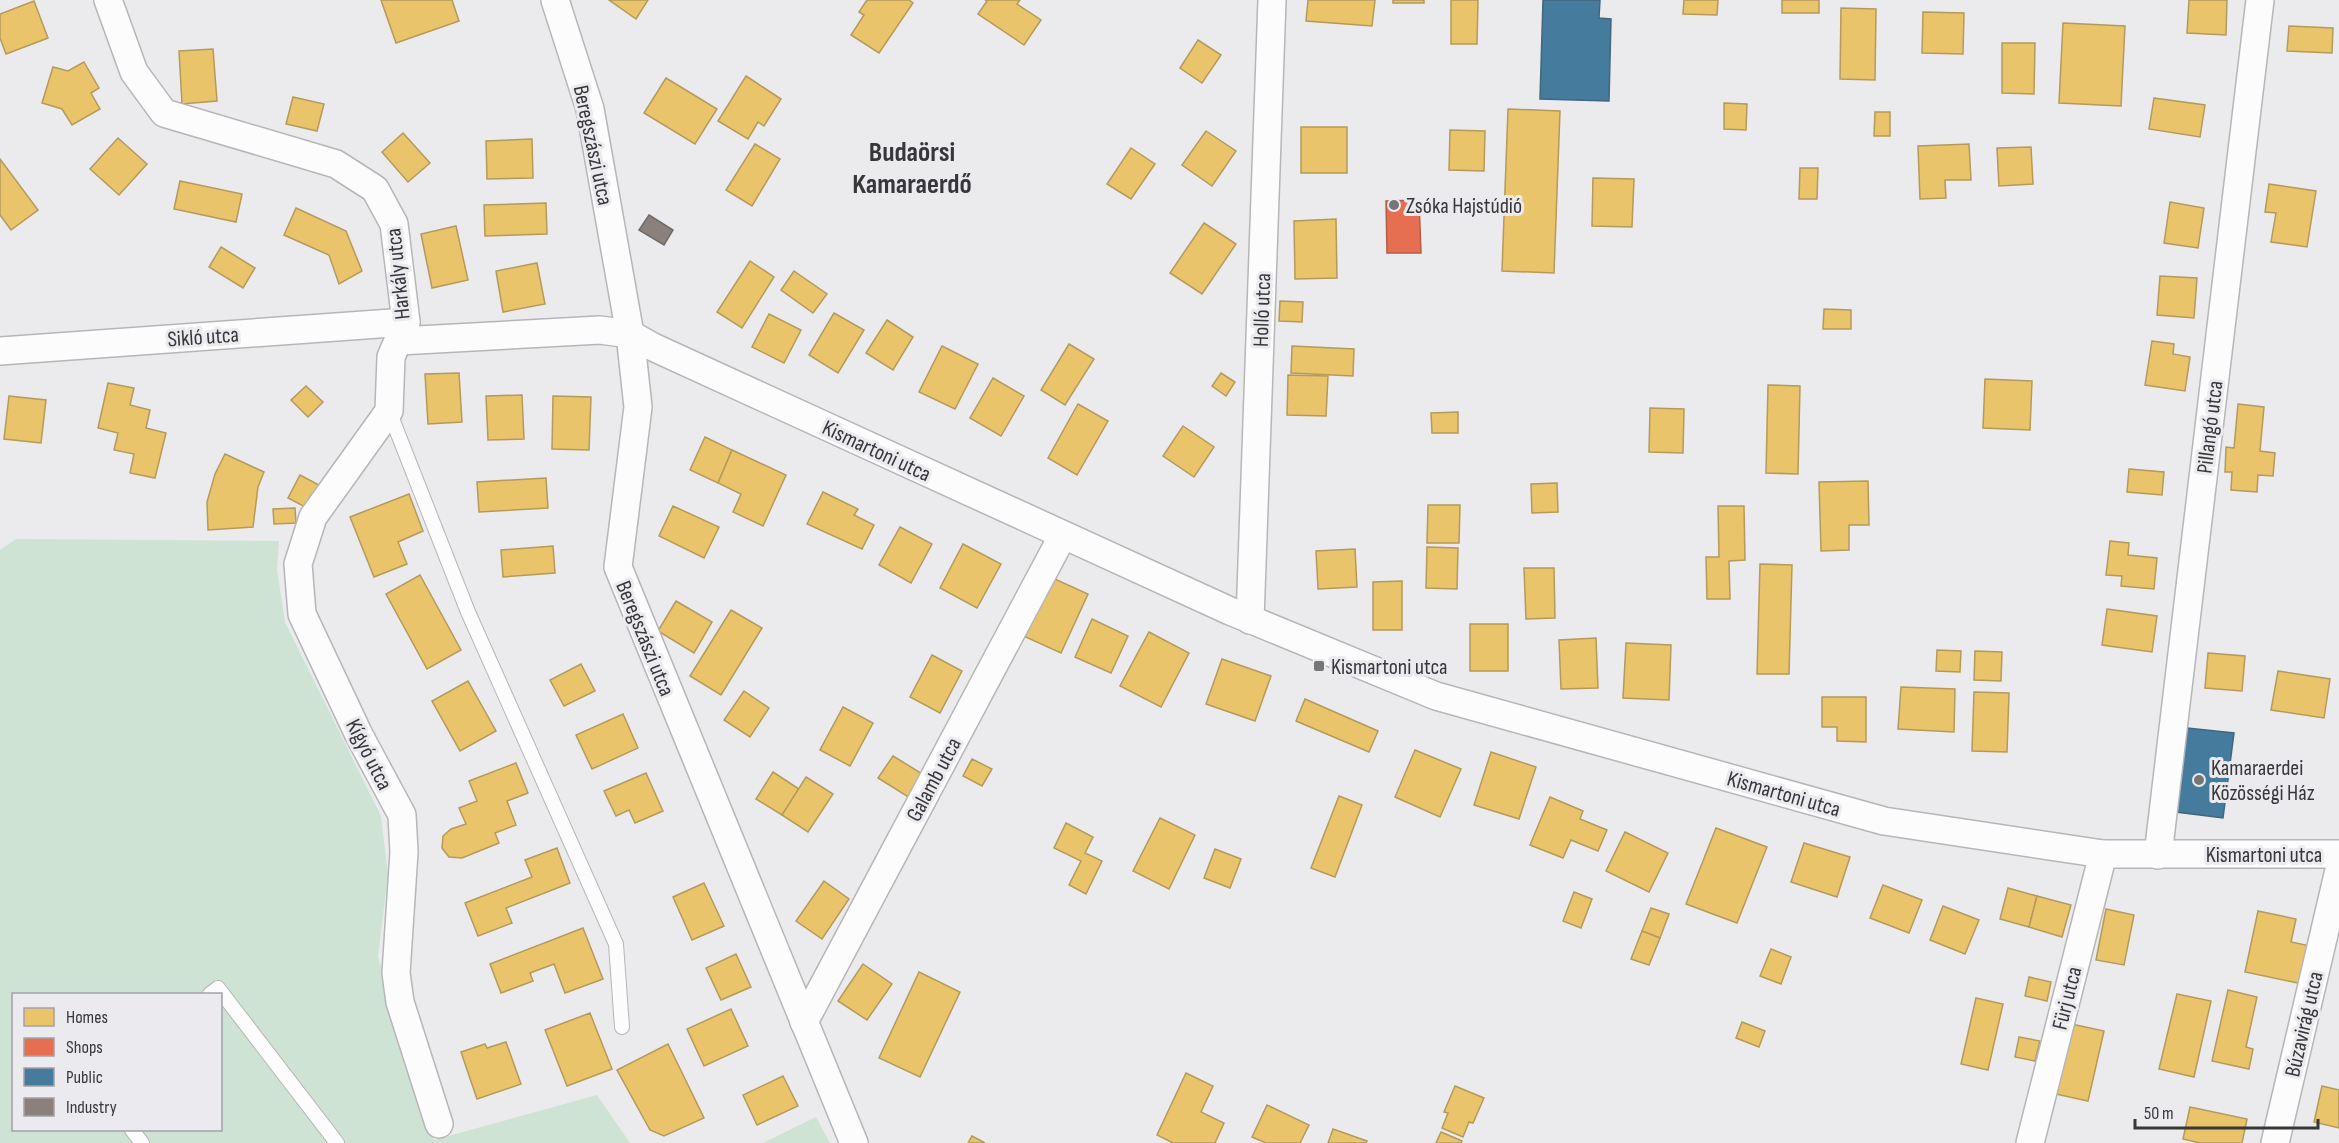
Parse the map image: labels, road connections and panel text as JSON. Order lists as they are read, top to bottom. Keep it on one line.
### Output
{"streets":{"street":["Beregszászi utca","Harkály utca","Holló utca","Sikló utca","Pillangó utca","Kismartoni utca","Kígyó utca","Galamb utca","Fürj utca","Búzavirág utca"]},"crossings":[["Beregszászi utca","Harkály utca"],["Beregszászi utca","Kismartoni utca"],["Beregszászi utca","Galamb utca"],["Harkály utca","Sikló utca"],["Harkály utca","Kismartoni utca"],["Holló utca","Kismartoni utca"],["Pillangó utca","Kismartoni utca"],["Kismartoni utca","Galamb utca"],["Kismartoni utca","Fürj utca"]],"districts":["Budaörsi Kamaraerdő"],"places":{"other":["Zsóka Hajstúdió","Kamaraerdei Közösségi Ház"],"transit":["Kismartoni utca"]},"legend":["Homes","Shops","Public","Industry"],"scale_bar":"50 m"}
